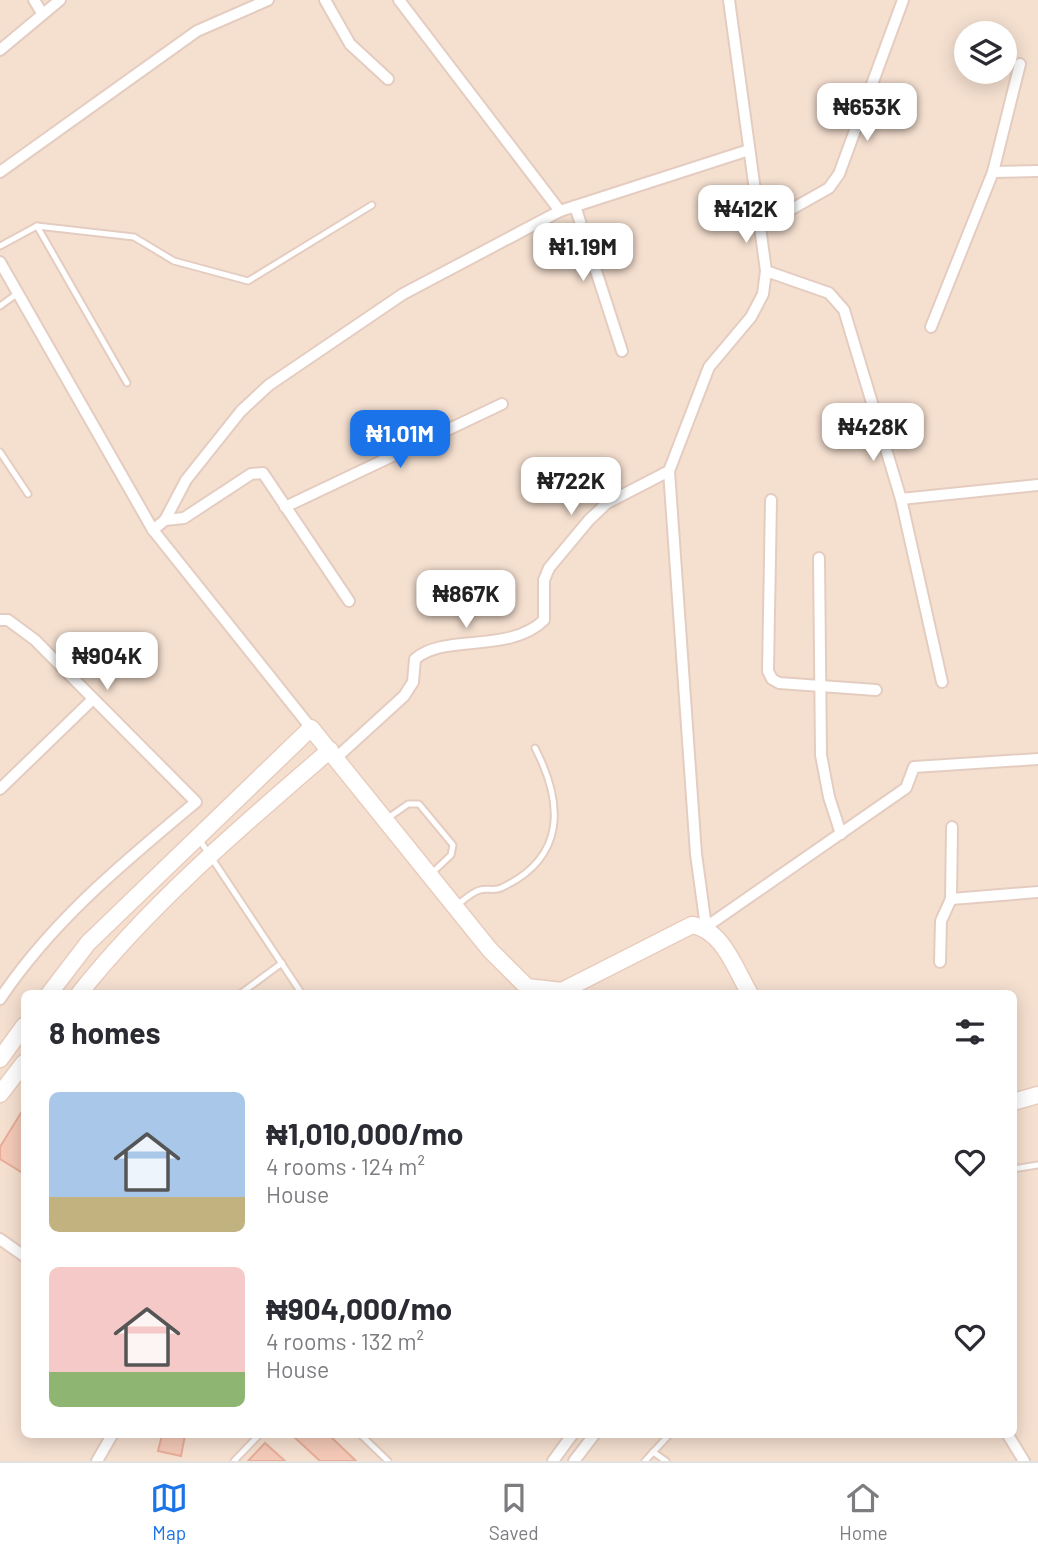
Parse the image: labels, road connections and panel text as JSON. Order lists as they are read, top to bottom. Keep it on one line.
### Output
{"page":{"price":["₦653K","₦412K","₦1.19M","₦428K","₦1.01M","₦722K","₦867K","₦904K"],"heading":"8 homes","list":[{"name":"₦1,010,000/mo","note":"4 rooms · 124 m² · House"},{"name":"₦904,000/mo","note":"4 rooms · 132 m² · House"}],"tabs":["Map","Saved","Home"]}}
